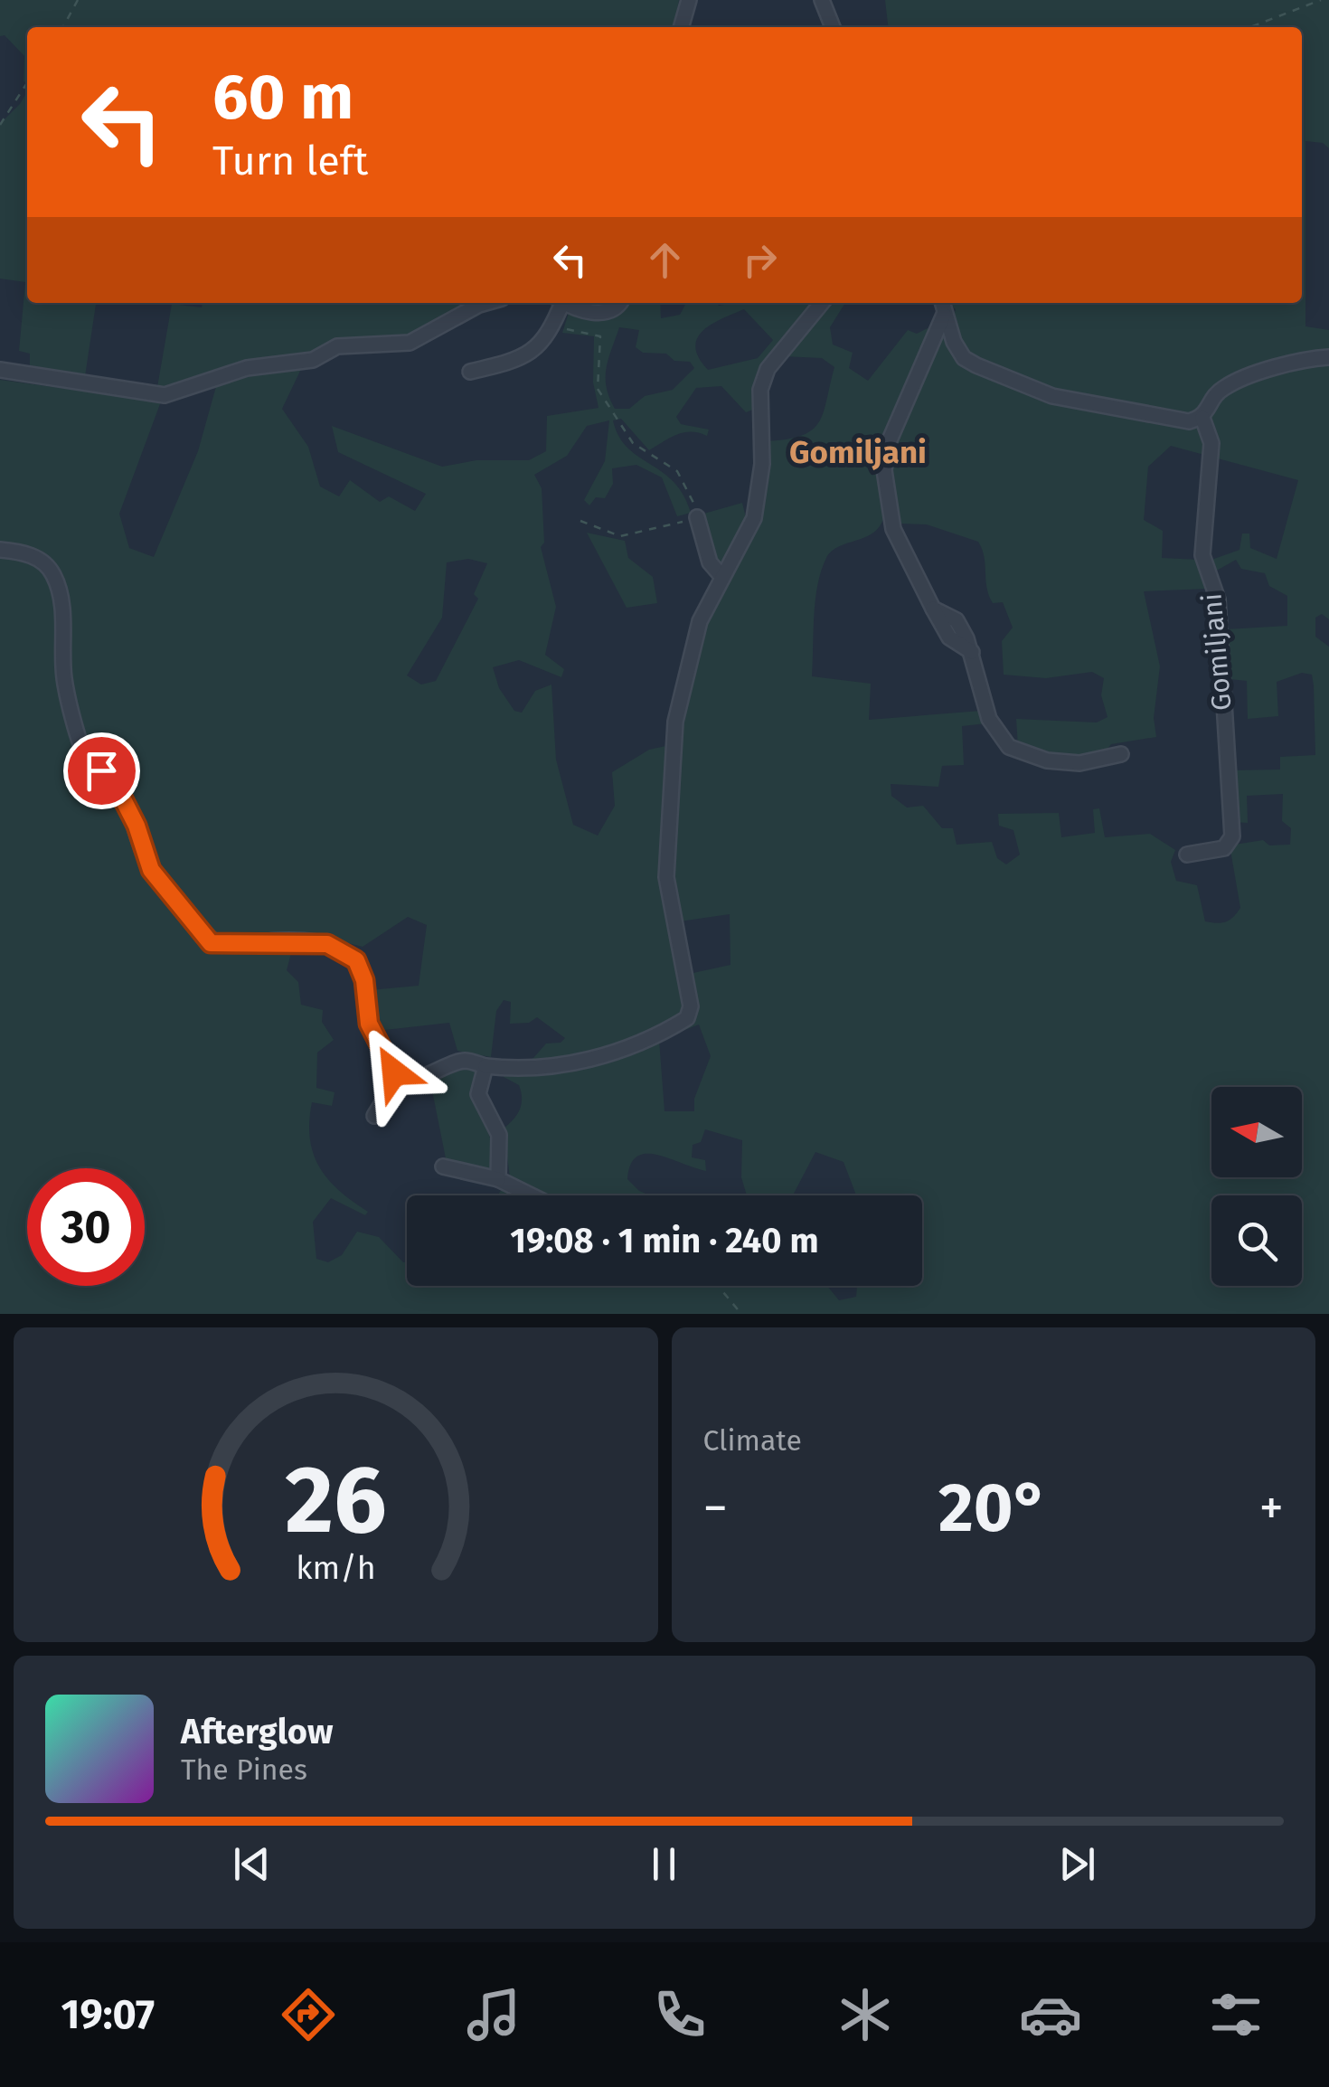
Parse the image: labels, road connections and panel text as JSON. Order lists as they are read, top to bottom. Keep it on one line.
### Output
{"streets":{"street":["Gomiljani"]},"districts":["Gomiljani"],"north":"left","page":{"turn":["60 m","Turn left"],"limit":"30","trip":"19:08 · 1 min · 240 m","tile":"Climate","heat":["−","20°","+"],"song":["Afterglow","The Pines"],"tabs":"19:07","gauge":["26","km/h"]}}
